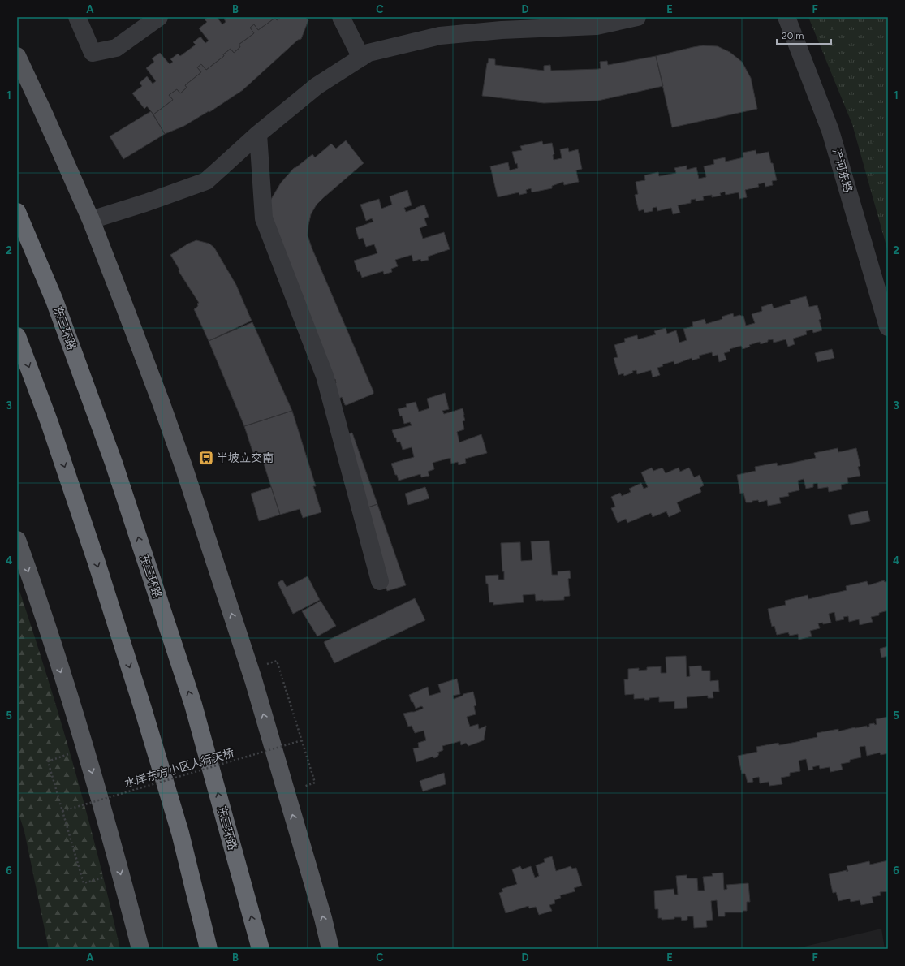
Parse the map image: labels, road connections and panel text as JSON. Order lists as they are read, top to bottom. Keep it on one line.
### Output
{"streets":{"highway":["东三环路"],"street":["浐河东路"],"path":["水岸东方小区人行天桥"]},"places":{"bus stop":["半坡立交南"]},"scale_bar":"20 m","grid":{"columns":["A","B","C","D","E","F"],"rows":["1","2","3","4","5","6"]}}
